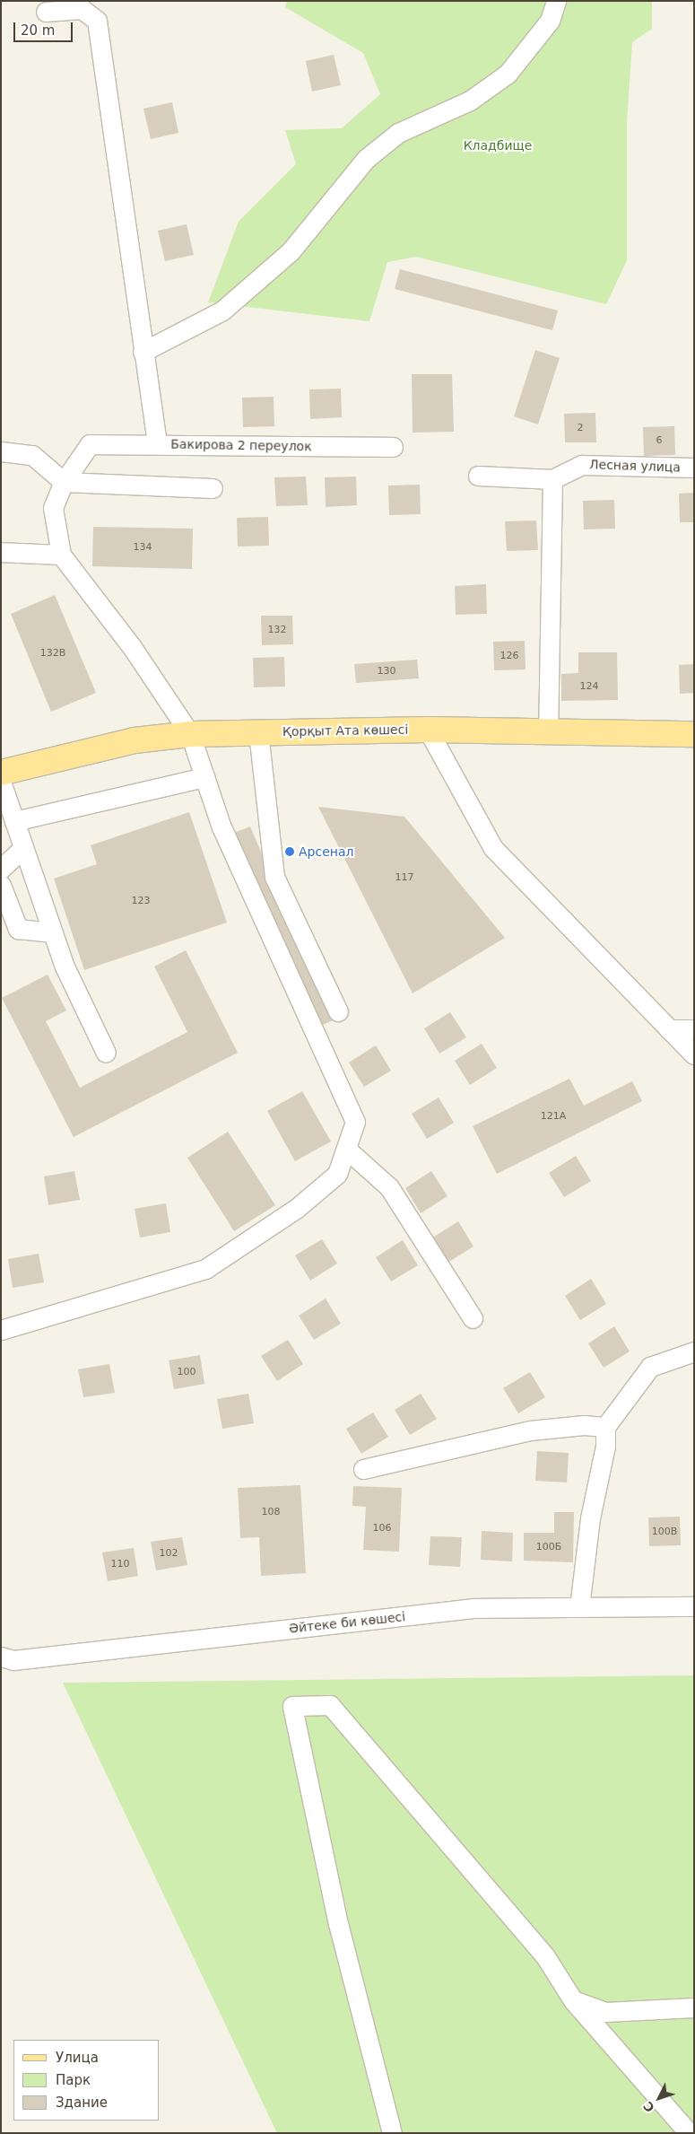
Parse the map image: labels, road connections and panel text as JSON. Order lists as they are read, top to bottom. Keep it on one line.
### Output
{"streets":{"main road":["Қорқыт Ата көшесі"],"street":["Бакирова 2 переулок","Лесная улица","Әйтеке би көшесі"]},"parks":["Кладбище"],"places":["Арсенал"],"house_numbers":["2","6","134","132","132В","126","130","124","117","123","121А","100","108","106","100В","100Б","102","110"],"legend":["Улица","Парк","Здание"],"scale_bar":"20 m","north":"bottom left"}
